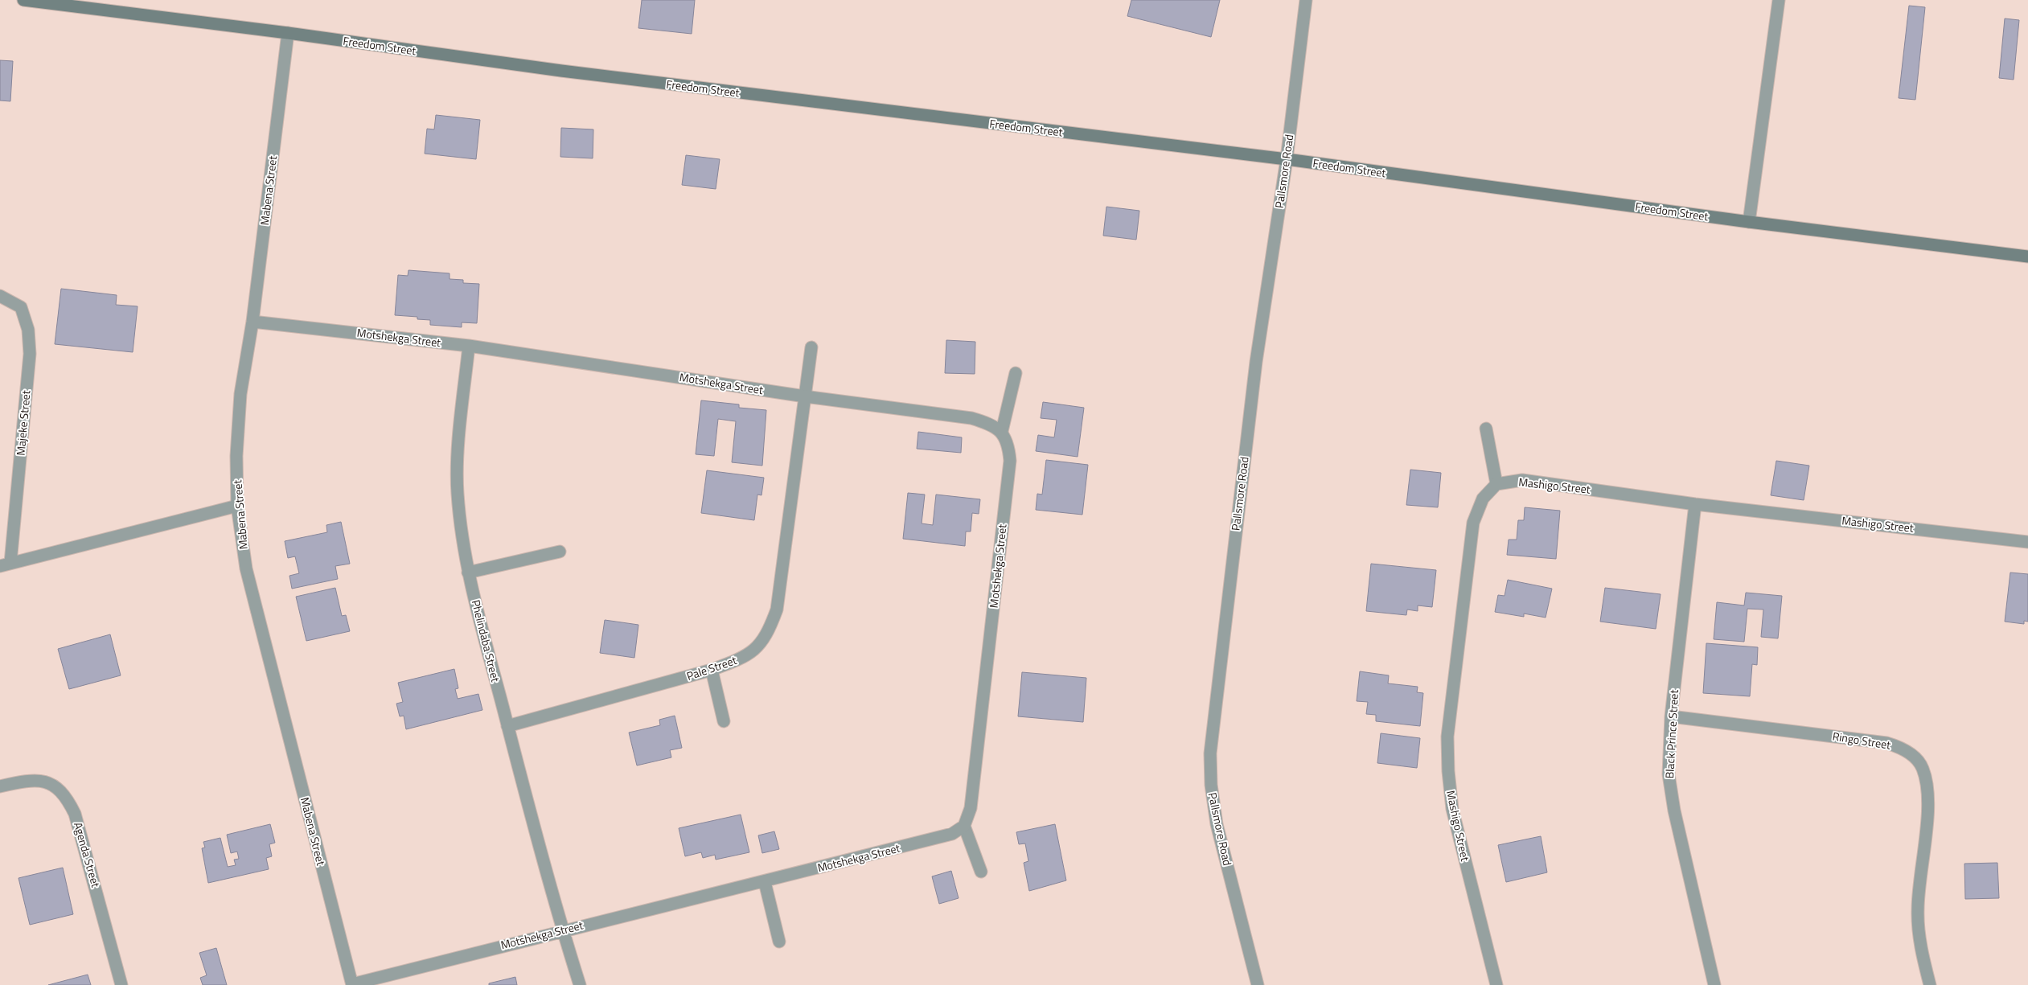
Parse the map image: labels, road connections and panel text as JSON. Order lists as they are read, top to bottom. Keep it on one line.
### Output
{"streets":{"street":["Freedom Street","Pallsmore Road","Mabena Street","Motshekga Street","Majeke Street","Mashigo Street","Phelindaba Street","Pale Street","Black Prince Street","Ringo Street","Agenda Street"]},"crossings":[["Freedom Street","Pallsmore Road"],["Freedom Street","Mabena Street"],["Mabena Street","Motshekga Street"],["Mabena Street","Majeke Street"],["Motshekga Street","Phelindaba Street"],["Motshekga Street","Pale Street"],["Mashigo Street","Black Prince Street"],["Phelindaba Street","Pale Street"],["Black Prince Street","Ringo Street"]]}
